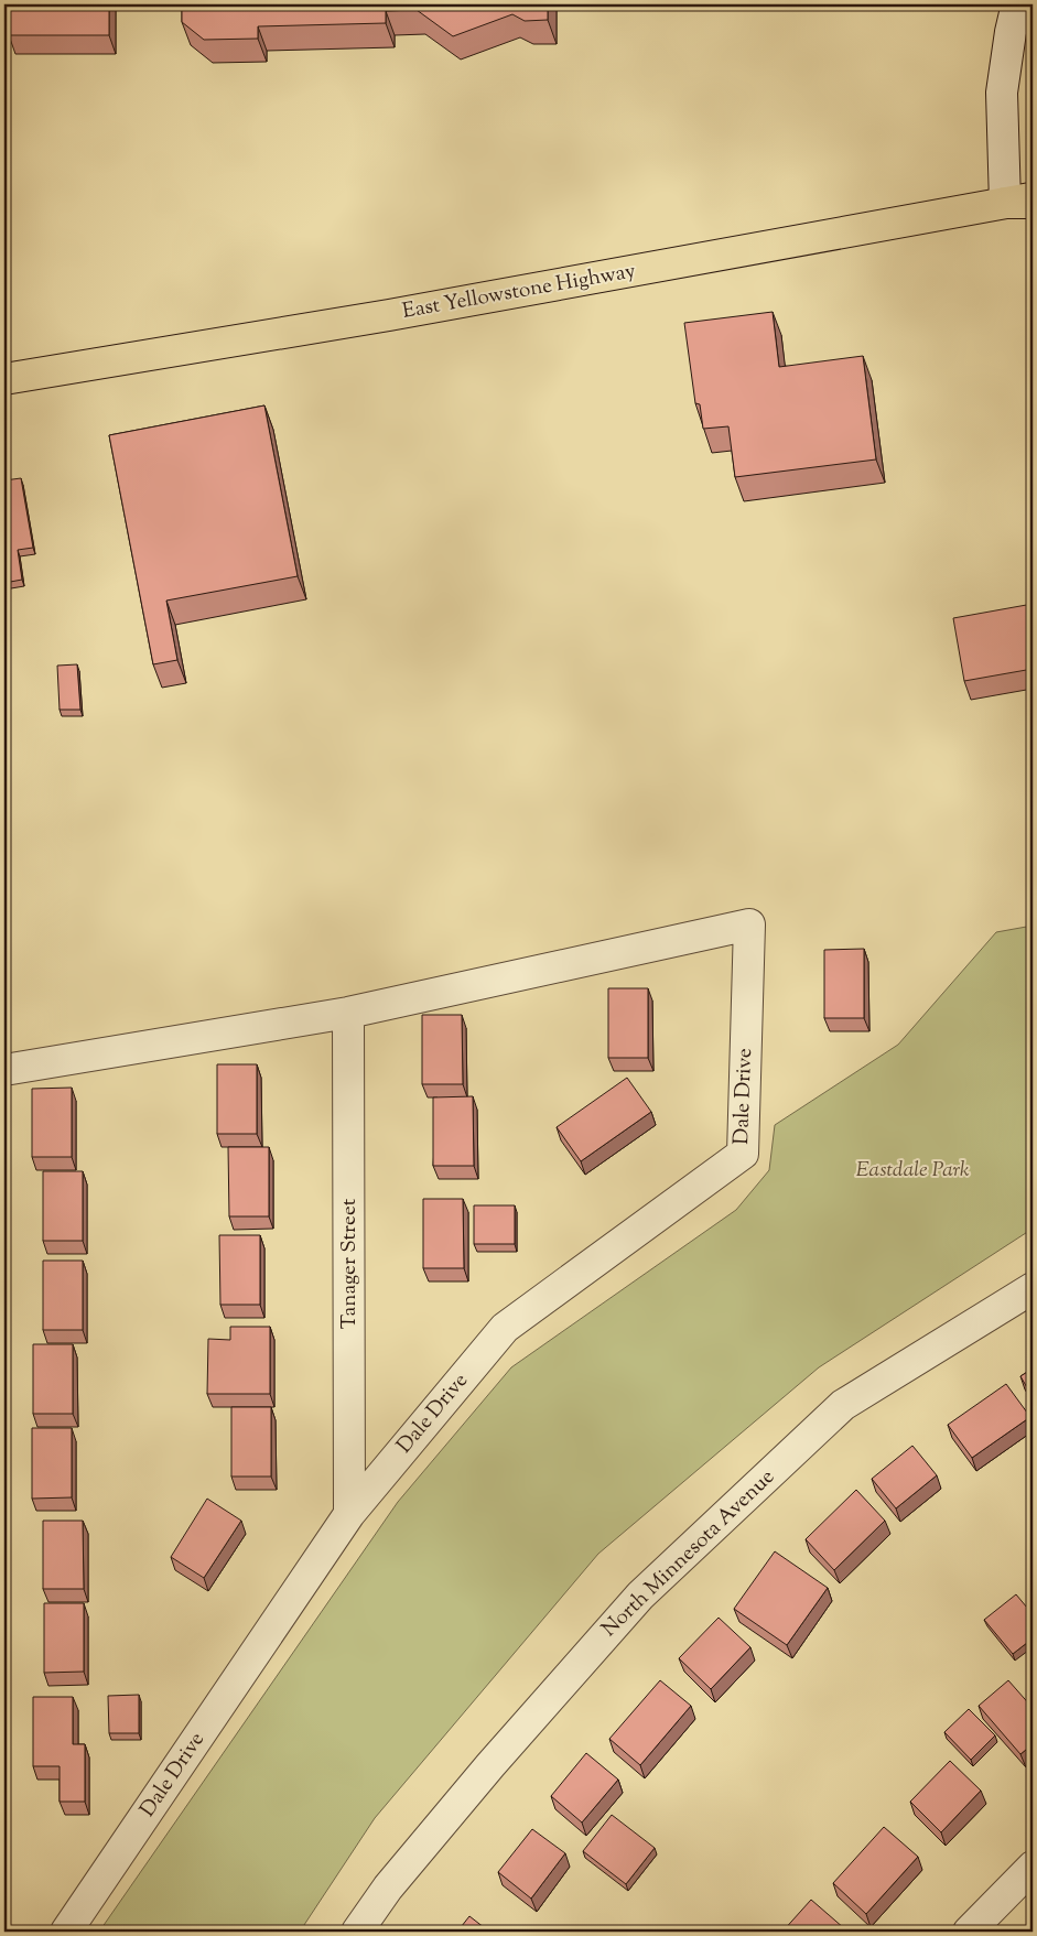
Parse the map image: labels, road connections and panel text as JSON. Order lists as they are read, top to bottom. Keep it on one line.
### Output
{"streets":{"main road":["East Yellowstone Highway"],"street":["Dale Drive","Tanager Street","North Minnesota Avenue"]},"crossings":[["Dale Drive","Tanager Street"]],"parks":["Eastdale Park"]}
